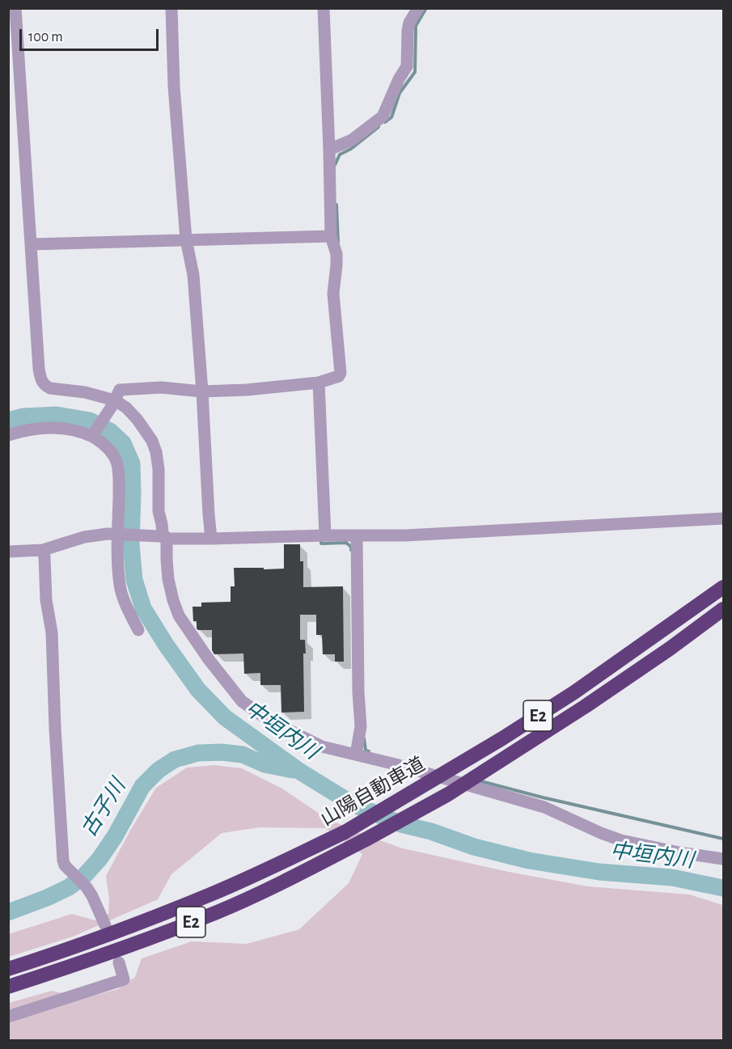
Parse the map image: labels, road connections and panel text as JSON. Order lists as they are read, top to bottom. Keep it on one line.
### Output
{"streets":{"highway":["E2","山陽自動車道"]},"water":["中垣内川","古子川"],"scale_bar":"100 m"}
